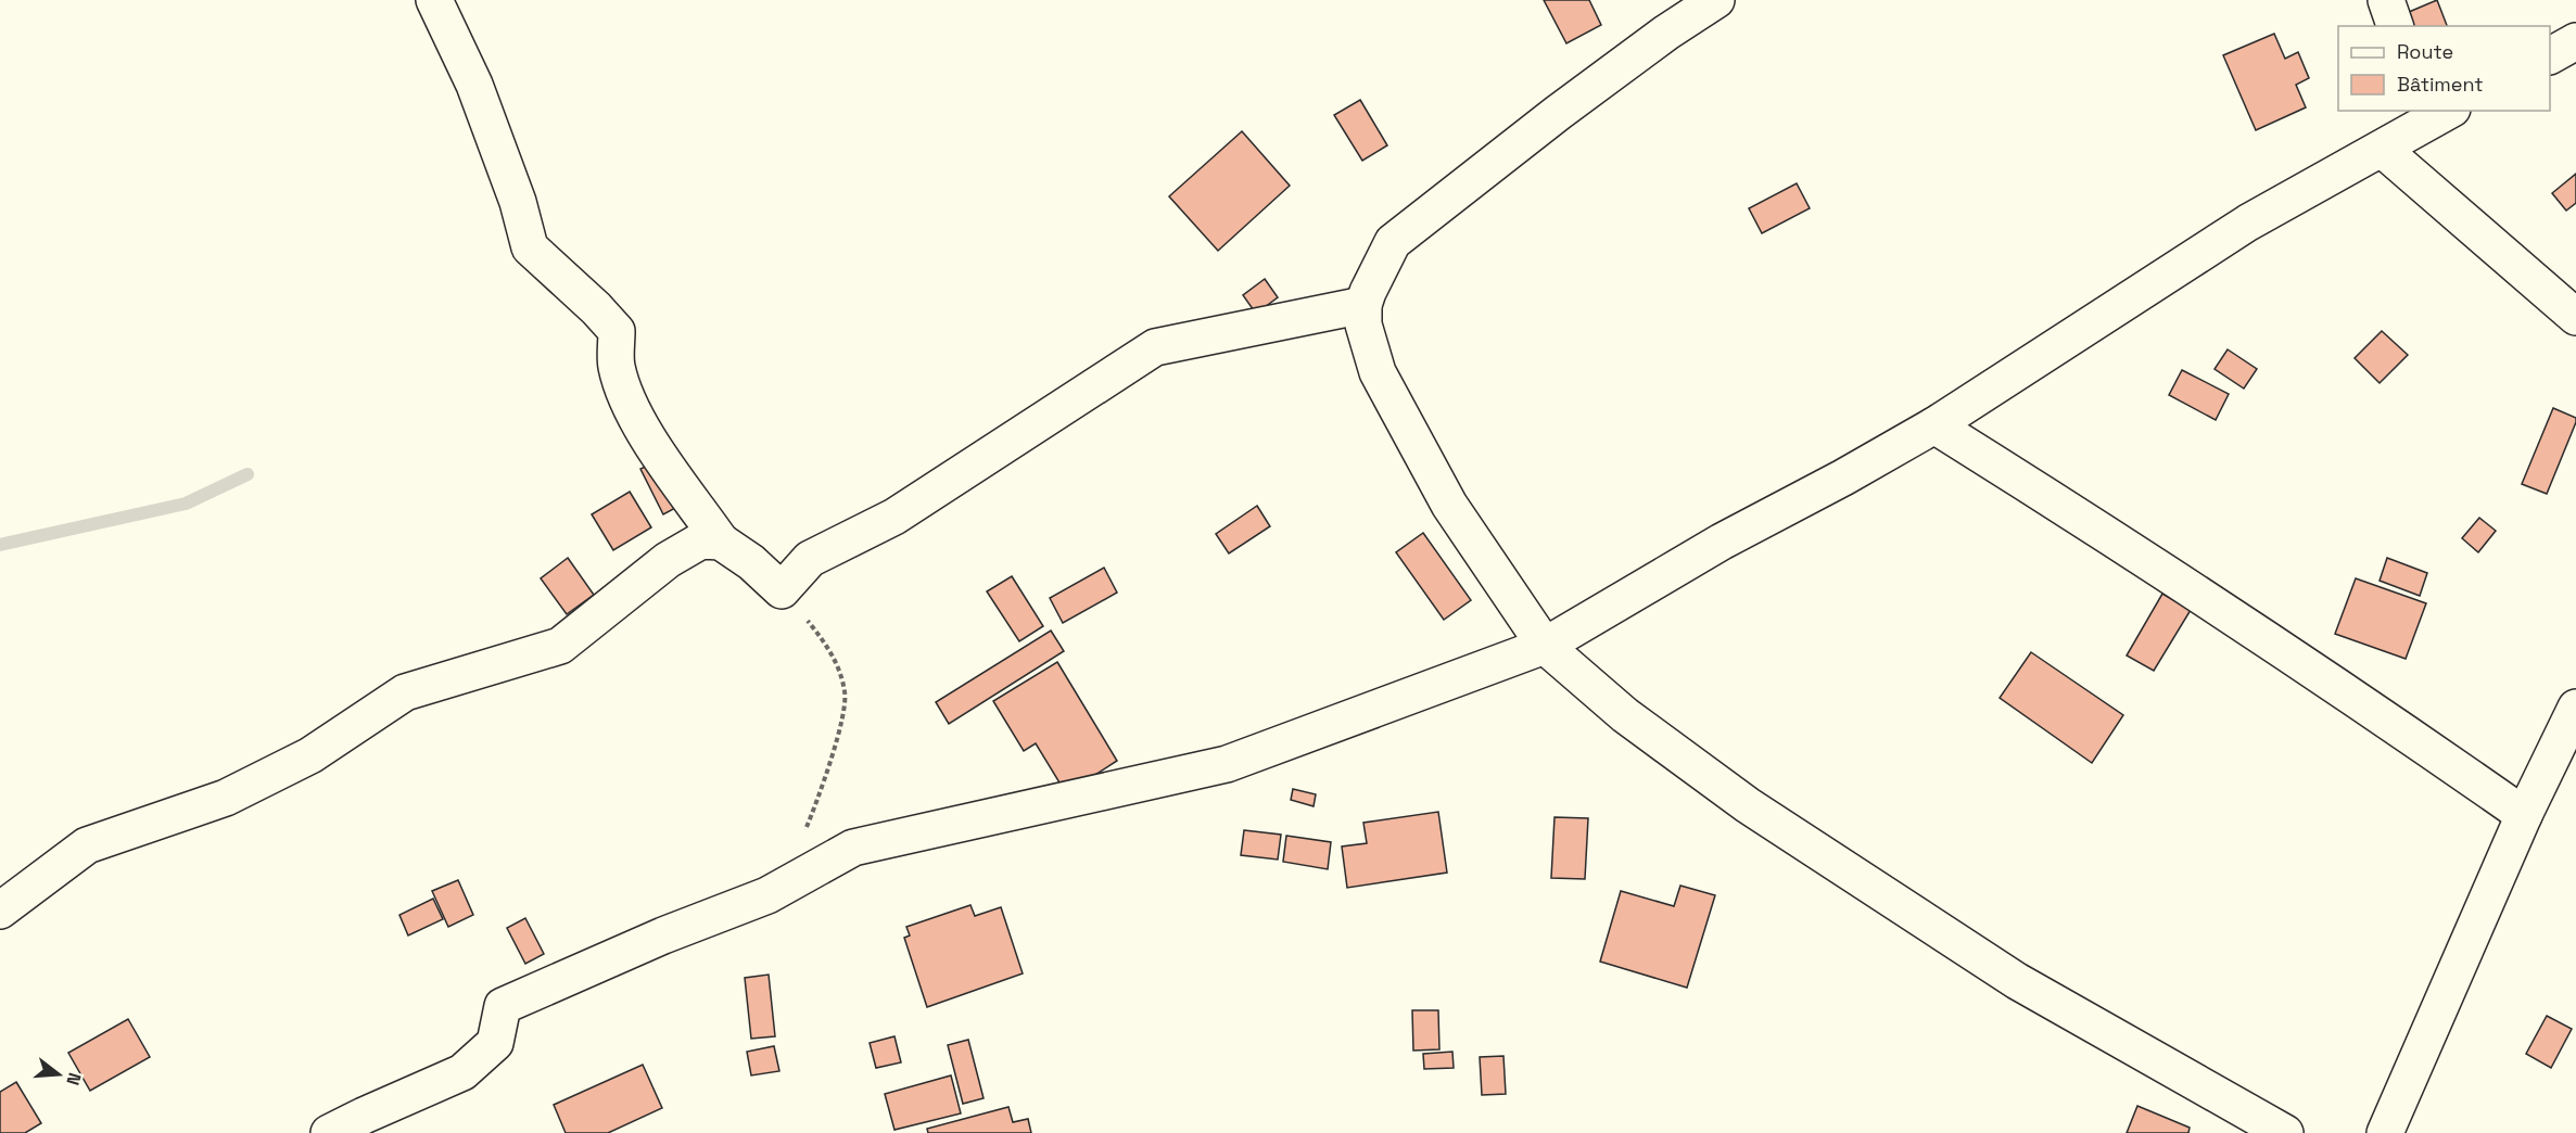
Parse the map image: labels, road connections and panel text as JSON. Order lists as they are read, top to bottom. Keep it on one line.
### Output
{"legend":["Route","Bâtiment"],"north":"right"}
